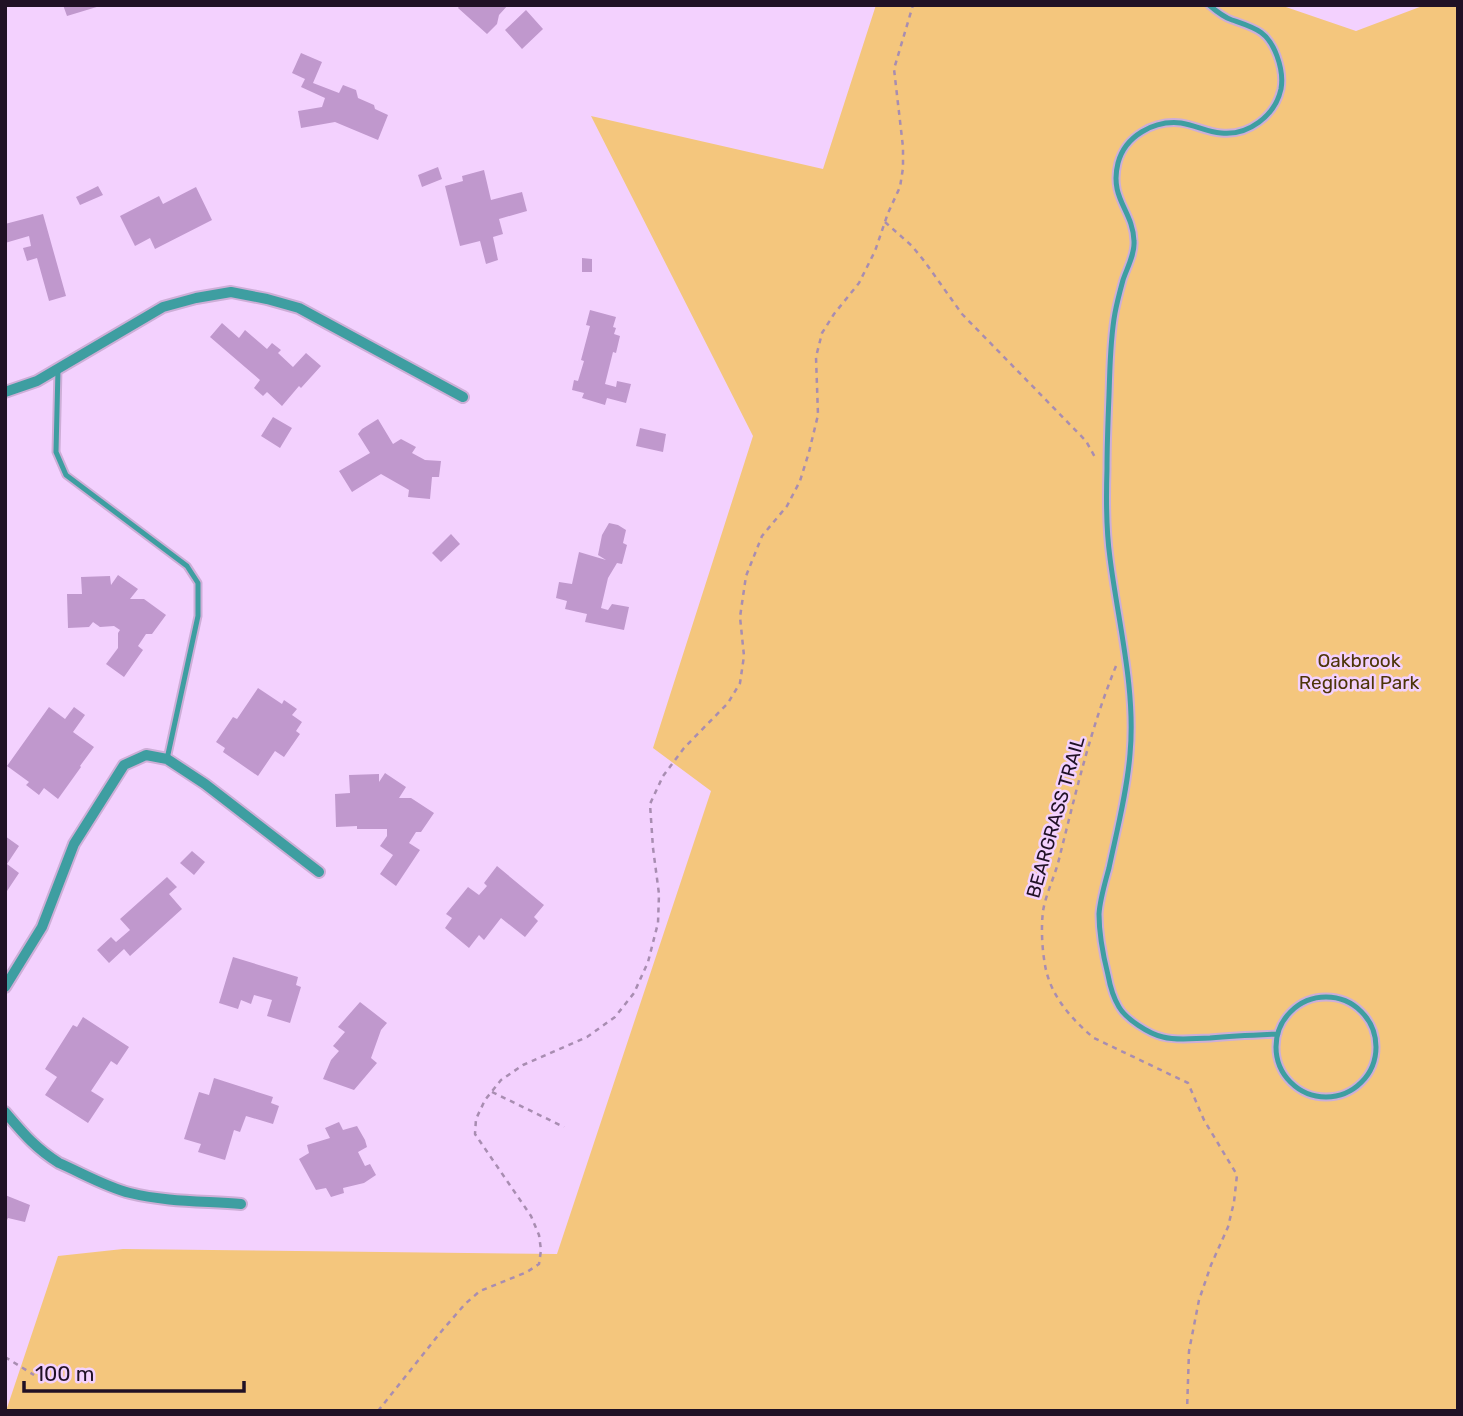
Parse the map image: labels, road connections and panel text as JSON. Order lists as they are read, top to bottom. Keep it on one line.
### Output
{"streets":{"path":["BEARGRASS TRAIL"]},"parks":["Oakbrook Regional Park"],"scale_bar":"100 m"}
